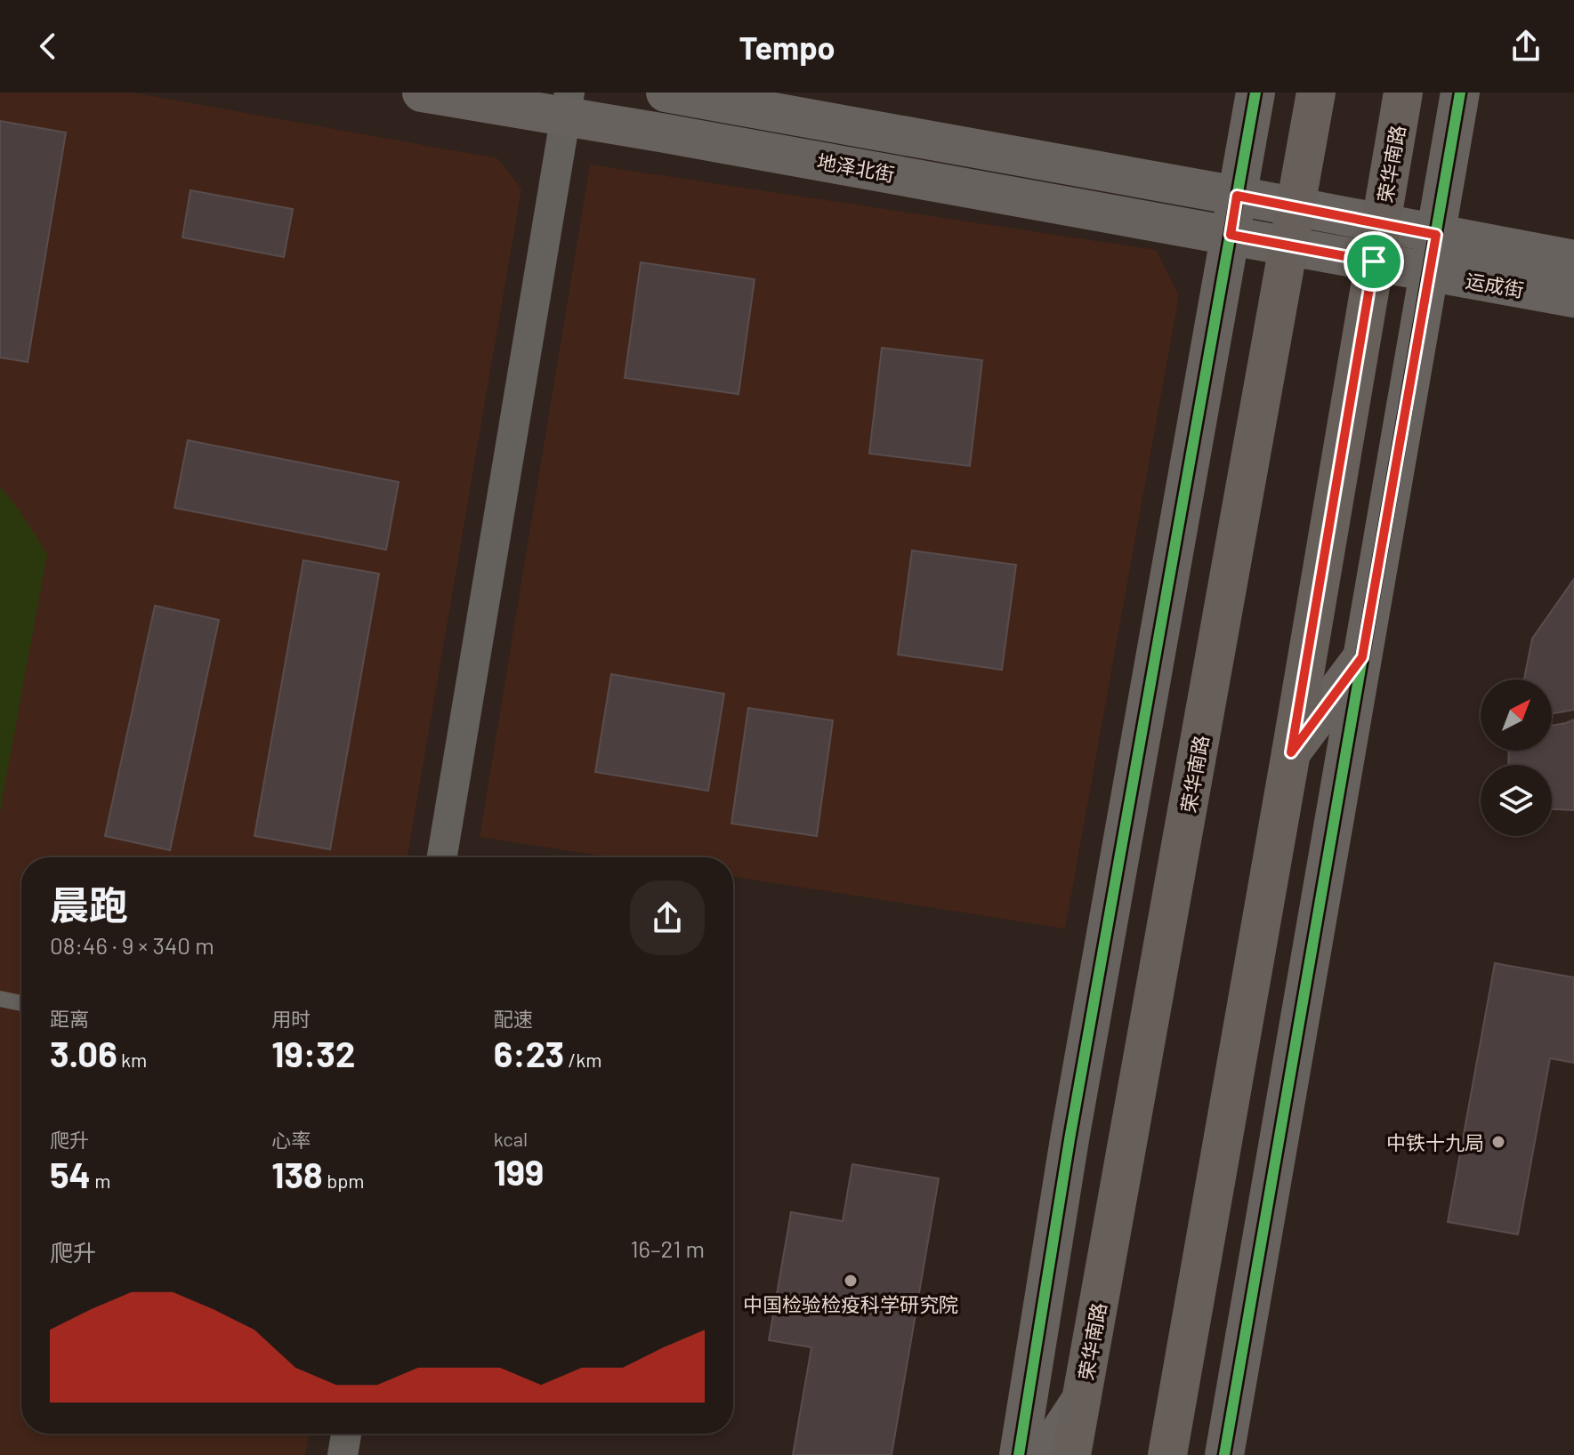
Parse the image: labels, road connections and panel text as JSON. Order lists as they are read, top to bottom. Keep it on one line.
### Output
{"streets":{"main road":["荣华南路"],"street":["地泽北街","运成街"]},"crossings":[["荣华南路","地泽北街"],["荣华南路","运成街"],["地泽北街","运成街"]],"places":["中铁十九局","中国检验检疫科学研究院"],"north":"top right","page":{"header":"Tempo","heading":["晨跑","08:46 · 9 × 340 m"],"stats":[["距离","3.06 km"],["用时","19:32"],["配速","6:23 /km"],["爬升","54 m"],["心率","138 bpm"],["kcal","199"]],"chart":["爬升","16–21 m"]}}
